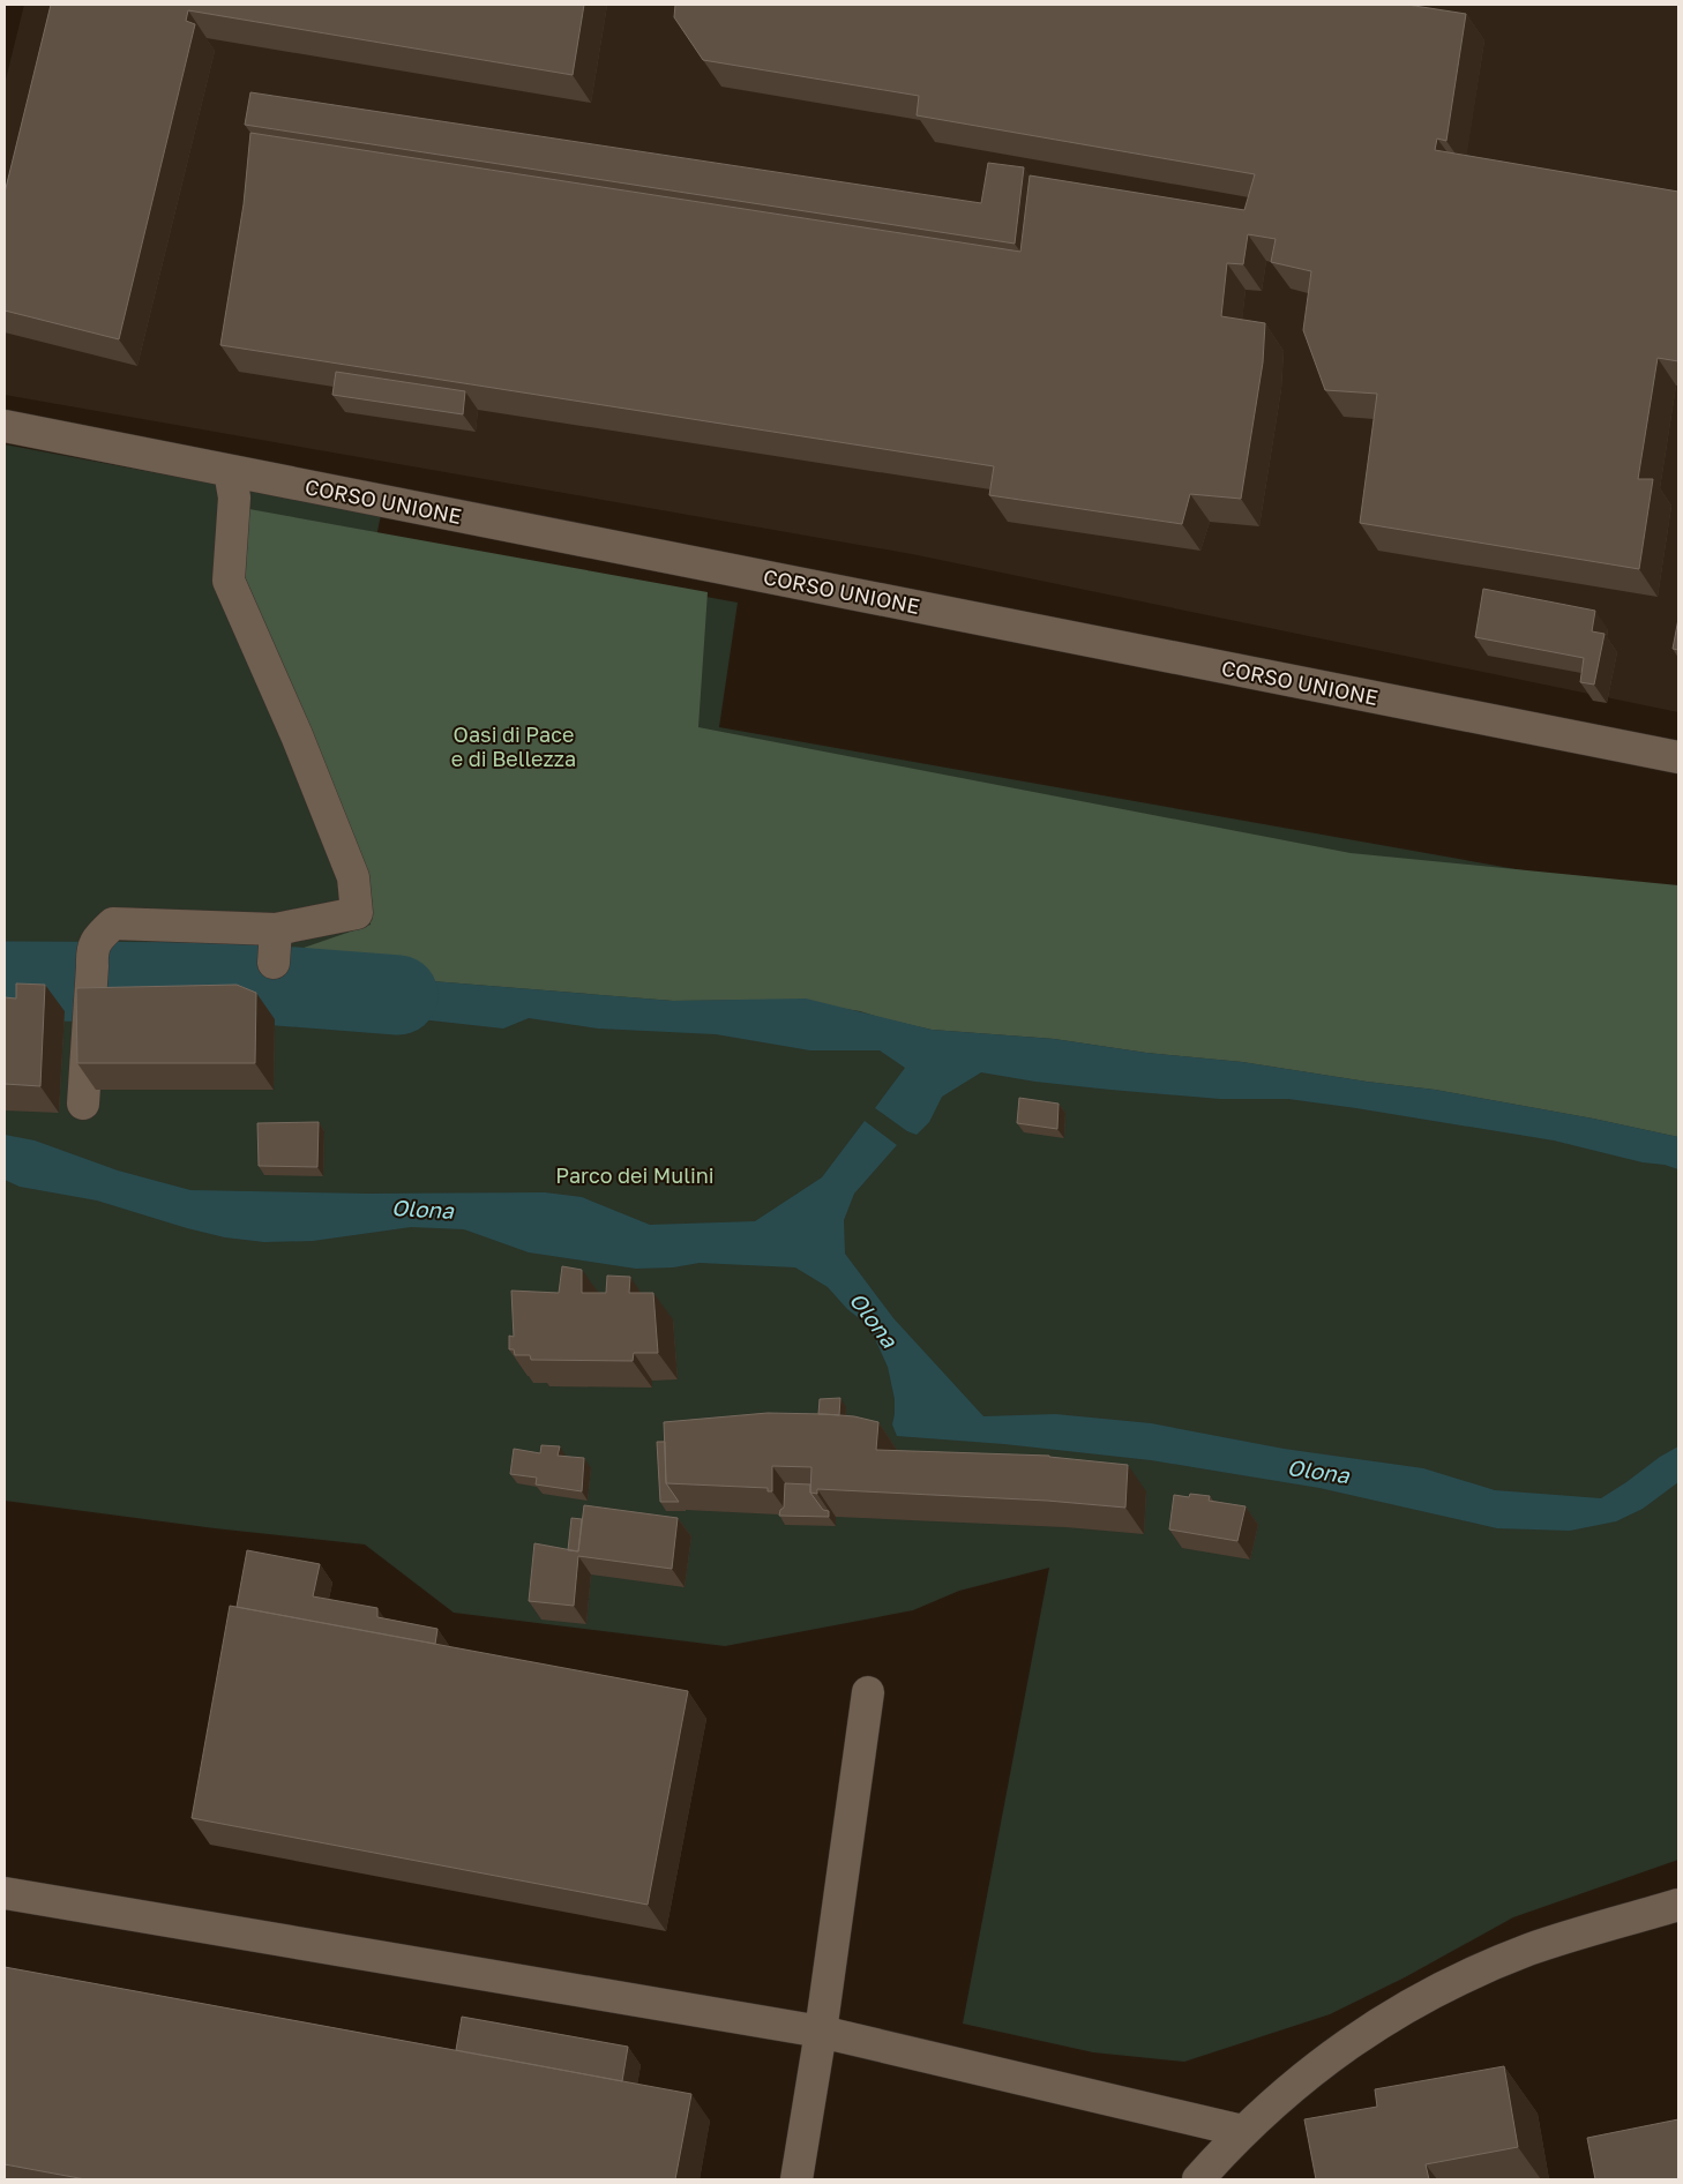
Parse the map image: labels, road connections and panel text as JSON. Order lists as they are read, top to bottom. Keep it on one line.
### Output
{"streets":{"street":["CORSO UNIONE"]},"water":["Olona"],"parks":["Oasi di Pace e di Bellezza","Parco dei Mulini"]}
